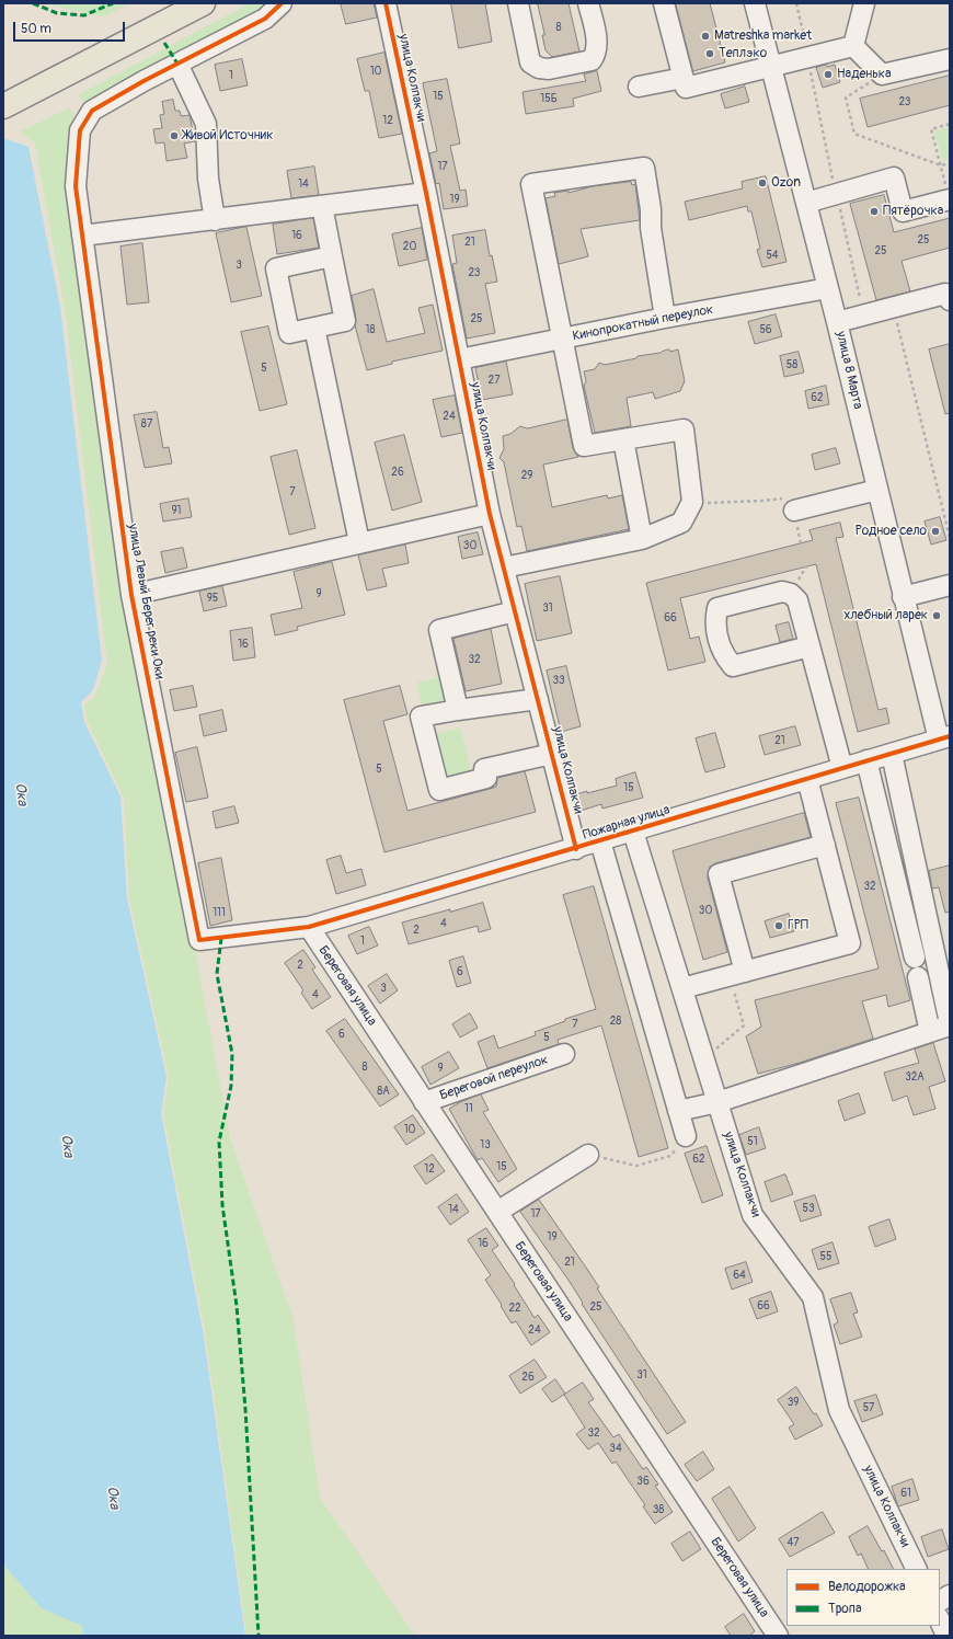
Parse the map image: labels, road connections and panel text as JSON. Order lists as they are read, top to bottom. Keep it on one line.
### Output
{"streets":{"street":["улица Колпакчи","Кинопрокатный переулок","улица 8 Марта","улица Левый Берег реки Оки","Пожарная улица","Береговая улица","Береговой переулок"]},"crossings":[["улица Колпакчи","Кинопрокатный переулок"],["улица Колпакчи","Пожарная улица"],["Кинопрокатный переулок","улица 8 Марта"],["улица 8 Марта","Пожарная улица"],["улица Левый Берег реки Оки","Пожарная улица"],["улица Левый Берег реки Оки","Береговая улица"],["Пожарная улица","Береговая улица"],["Береговая улица","Береговой переулок"]],"water":["Ока"],"places":["Matreshka market","Теплэко","Наденька","Живой Источник","Ozon","Пятёрочка","Родное село","хлебный ларек","ГРП"],"house_numbers":["8","10","1","15","15Б","23","12","17","14","19","16","25","21","20","25","54","3","23","25","18","56","58","5","27","62","24","87","26","29","7","91","30","9","95","31","66","16","32","33","21","5","15","32","30","111","4","2","1","2","6","3","4","28","7","6","5","8","9","32А","8А","11","10","51","13","62","15","12","53","14","17","19","16","55","21","64","66","25","22","24","31","26","39","57","32","34","36","61","38","47"],"legend":["Велодорожка","Тропа"],"scale_bar":"50 m"}
